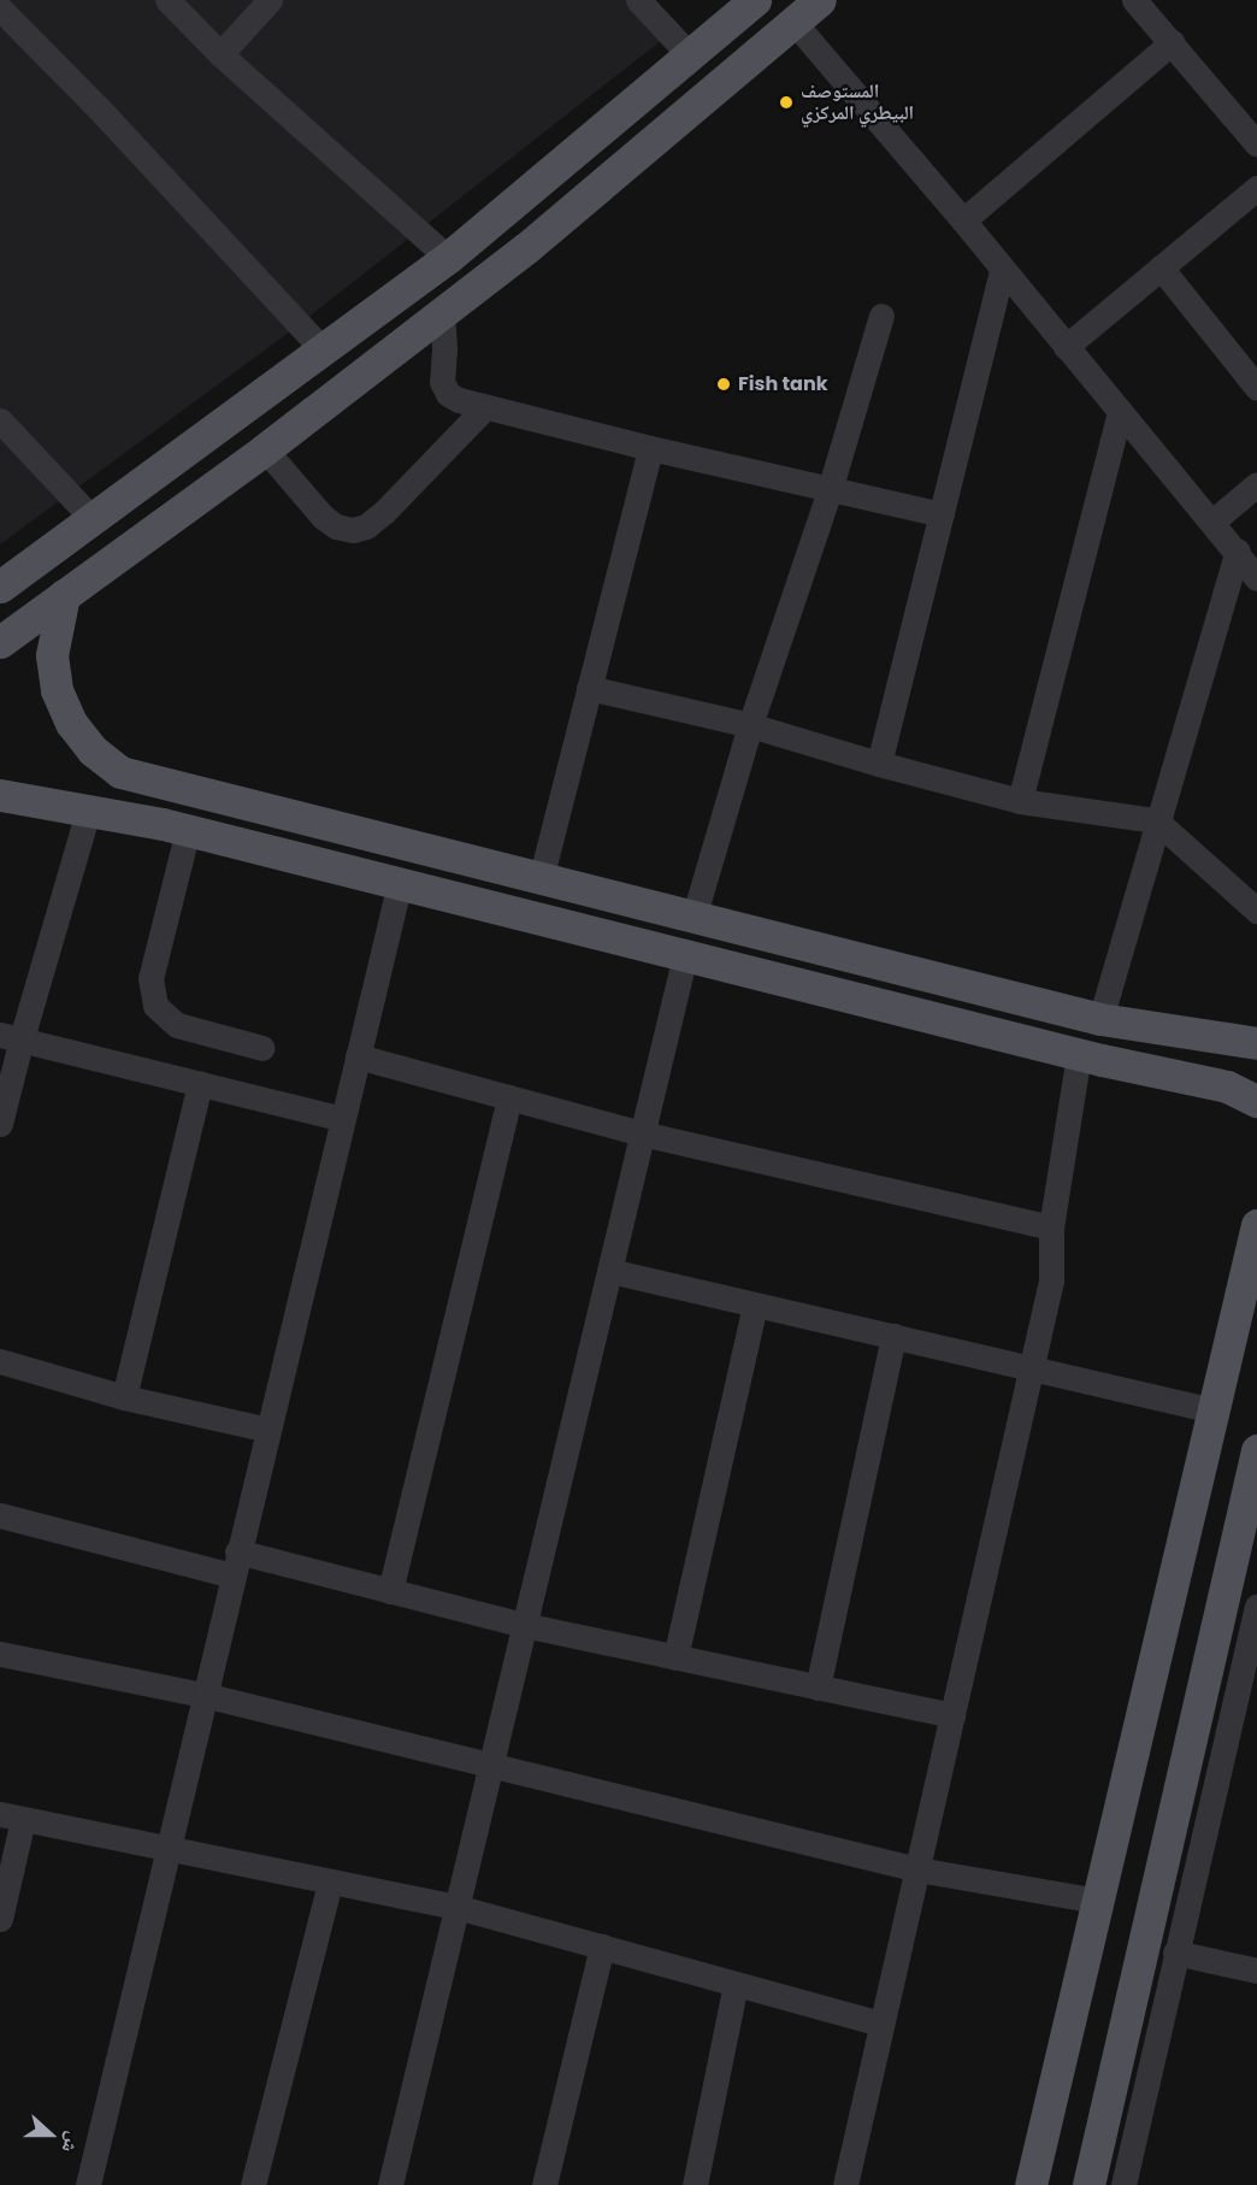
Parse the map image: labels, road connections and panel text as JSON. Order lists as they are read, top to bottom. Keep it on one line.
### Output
{"places":["المستوصف البيطري المركزي","Fish tank"],"north":"right"}
